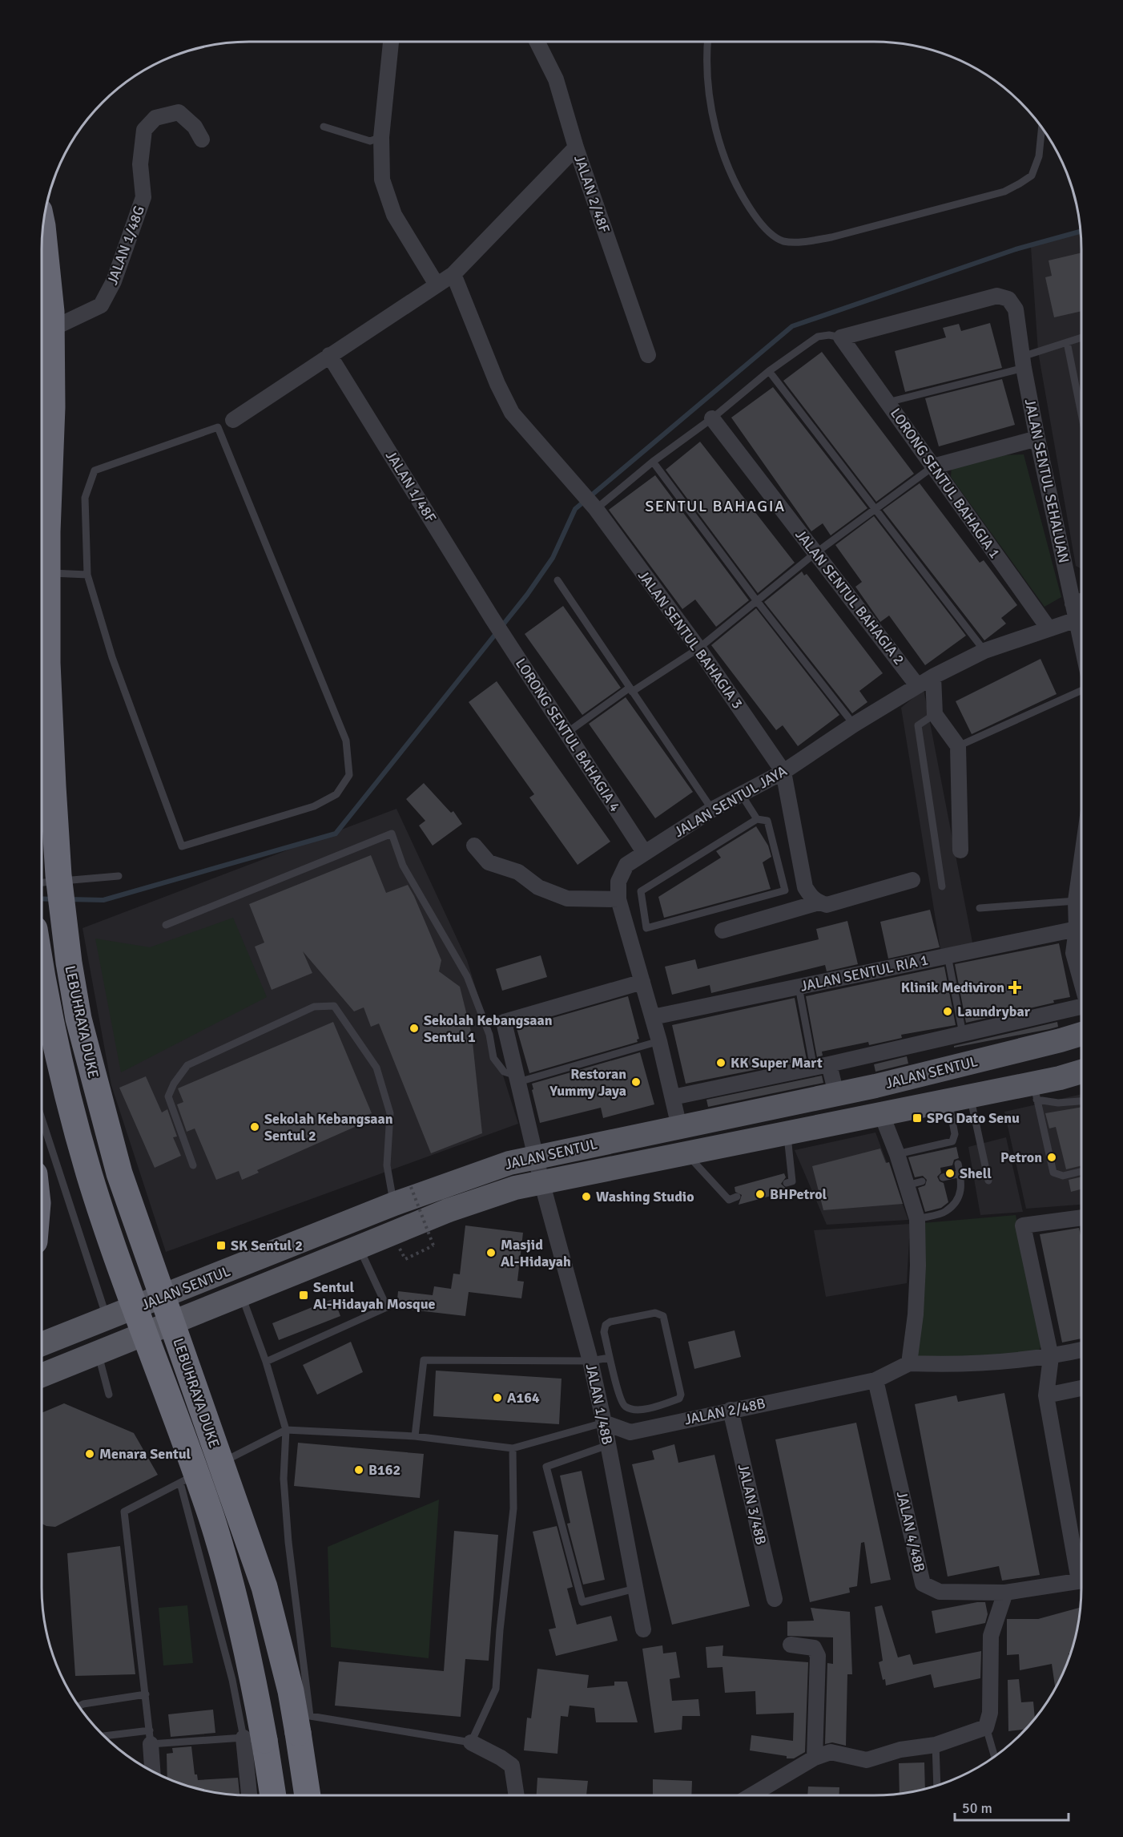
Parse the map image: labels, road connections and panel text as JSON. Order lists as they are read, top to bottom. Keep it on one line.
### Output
{"streets":{"highway":["LEBUHRAYA DUKE"],"main road":["JALAN SENTUL"],"street":["JALAN 2/48F","JALAN 1/48G","JALAN SENTUL SEHALUAN","LORONG SENTUL BAHAGIA 1","JALAN 1/48F","JALAN SENTUL BAHAGIA 2","JALAN SENTUL BAHAGIA 3","LORONG SENTUL BAHAGIA 4","JALAN SENTUL JAYA","JALAN SENTUL RIA 1","JALAN 1/48B","JALAN 2/48B","JALAN 3/48B","JALAN 4/48B"]},"crossings":[["JALAN SENTUL SEHALUAN","LORONG SENTUL BAHAGIA 1"],["JALAN SENTUL SEHALUAN","JALAN SENTUL JAYA"],["LORONG SENTUL BAHAGIA 1","JALAN SENTUL JAYA"],["JALAN 1/48F","LORONG SENTUL BAHAGIA 4"],["JALAN SENTUL BAHAGIA 2","JALAN SENTUL JAYA"],["JALAN SENTUL BAHAGIA 3","JALAN SENTUL JAYA"],["LORONG SENTUL BAHAGIA 4","JALAN SENTUL JAYA"],["JALAN SENTUL JAYA","JALAN SENTUL RIA 1"],["JALAN SENTUL JAYA","JALAN SENTUL"],["JALAN SENTUL JAYA","JALAN 1/48B"],["JALAN SENTUL","JALAN 1/48B"],["JALAN 1/48B","JALAN 2/48B"],["JALAN 2/48B","JALAN 3/48B"],["JALAN 2/48B","JALAN 4/48B"]],"districts":["SENTUL BAHAGIA"],"places":{"health":["Klinik Mediviron"],"other":["Laundrybar","Sekolah Kebangsaan Sentul 1","KK Super Mart","Restoran Yummy Jaya","Sekolah Kebangsaan Sentul 2","Petron","Shell","BHPetrol","Washing Studio","Masjid Al-Hidayah","A164","Menara Sentul","B162"],"transit":["SPG Dato Senu","SK Sentul 2","Sentul Al-Hidayah Mosque"]},"scale_bar":"50 m"}
